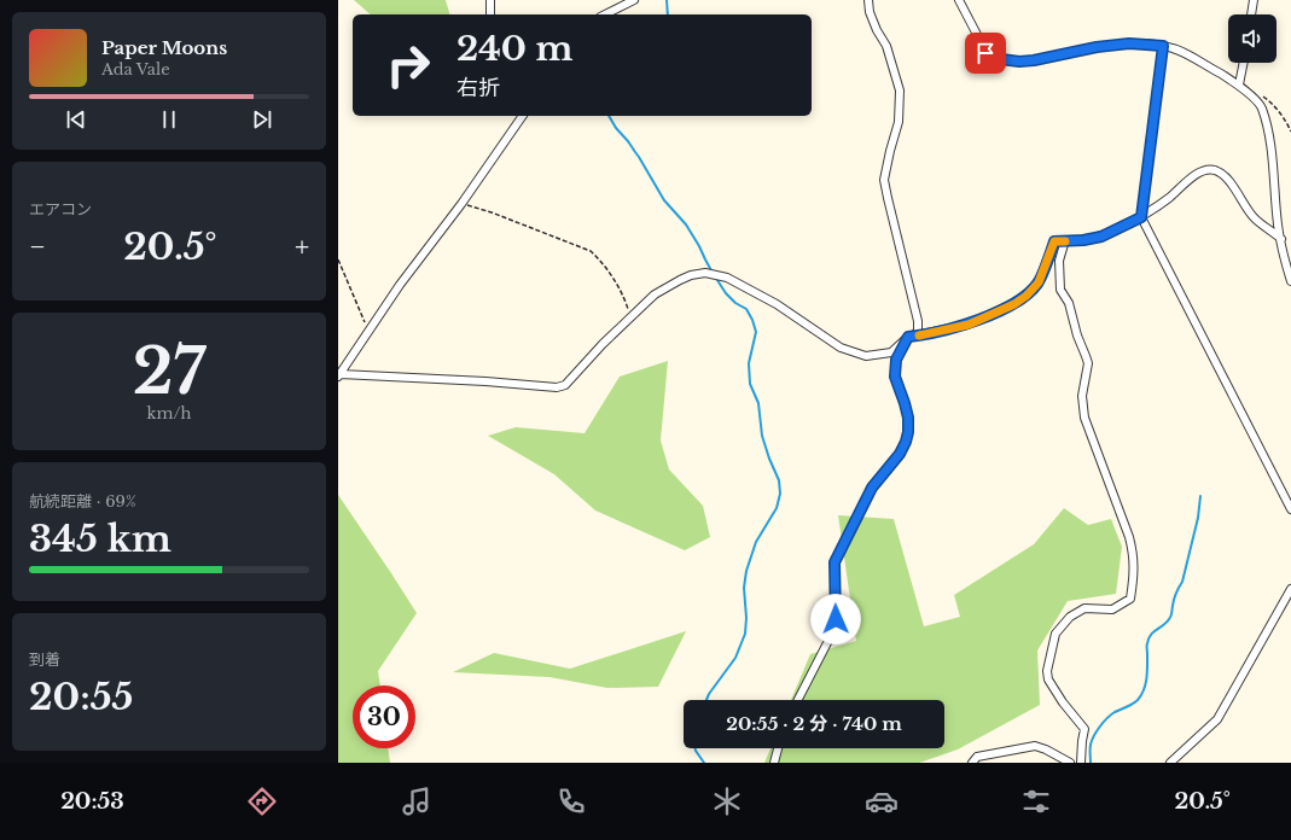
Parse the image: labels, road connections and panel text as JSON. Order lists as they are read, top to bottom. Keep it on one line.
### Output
{"page":{"turn":["240 m","右折"],"song":["Paper Moons","Ada Vale"],"tile":["エアコン",["27","km/h"],["航続距離 · 69%","345 km"],["到着","20:55"]],"heat":["−","20.5°","+"],"limit":"30","trip":"20:55 · 2 分 · 740 m","tabs":["20:53","20.5°"]}}
